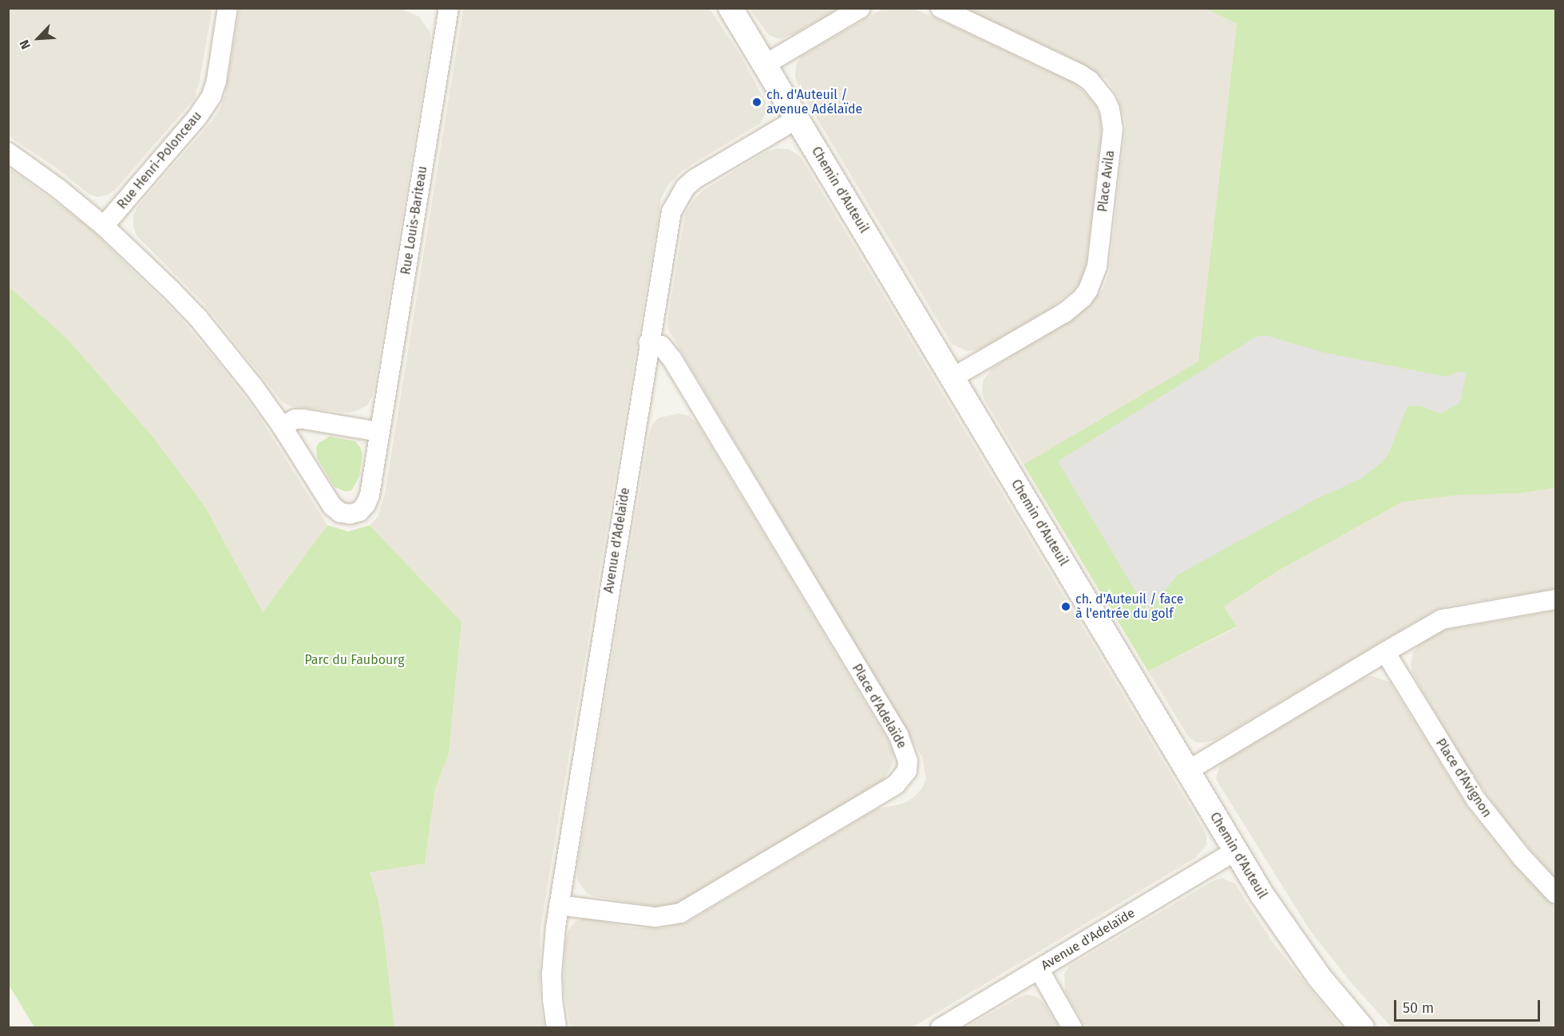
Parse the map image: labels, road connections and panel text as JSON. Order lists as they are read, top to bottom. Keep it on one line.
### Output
{"streets":{"street":["Rue Henri-Polonceau","Place Avila","Chemin d'Auteuil","Rue Louis-Bariteau","Avenue d'Adelaïde","Place d'Adelaïde","Place d'Avignon"]},"crossings":[["Rue Henri-Polonceau","Rue Louis-Bariteau"],["Place Avila","Chemin d'Auteuil"],["Chemin d'Auteuil","Avenue d'Adelaïde"],["Avenue d'Adelaïde","Place d'Adelaïde"]],"parks":["Parc du Faubourg"],"places":["ch. d'Auteuil / avenue Adélaïde","ch. d'Auteuil / face à l'entrée du golf"],"scale_bar":"50 m","north":"bottom left"}
